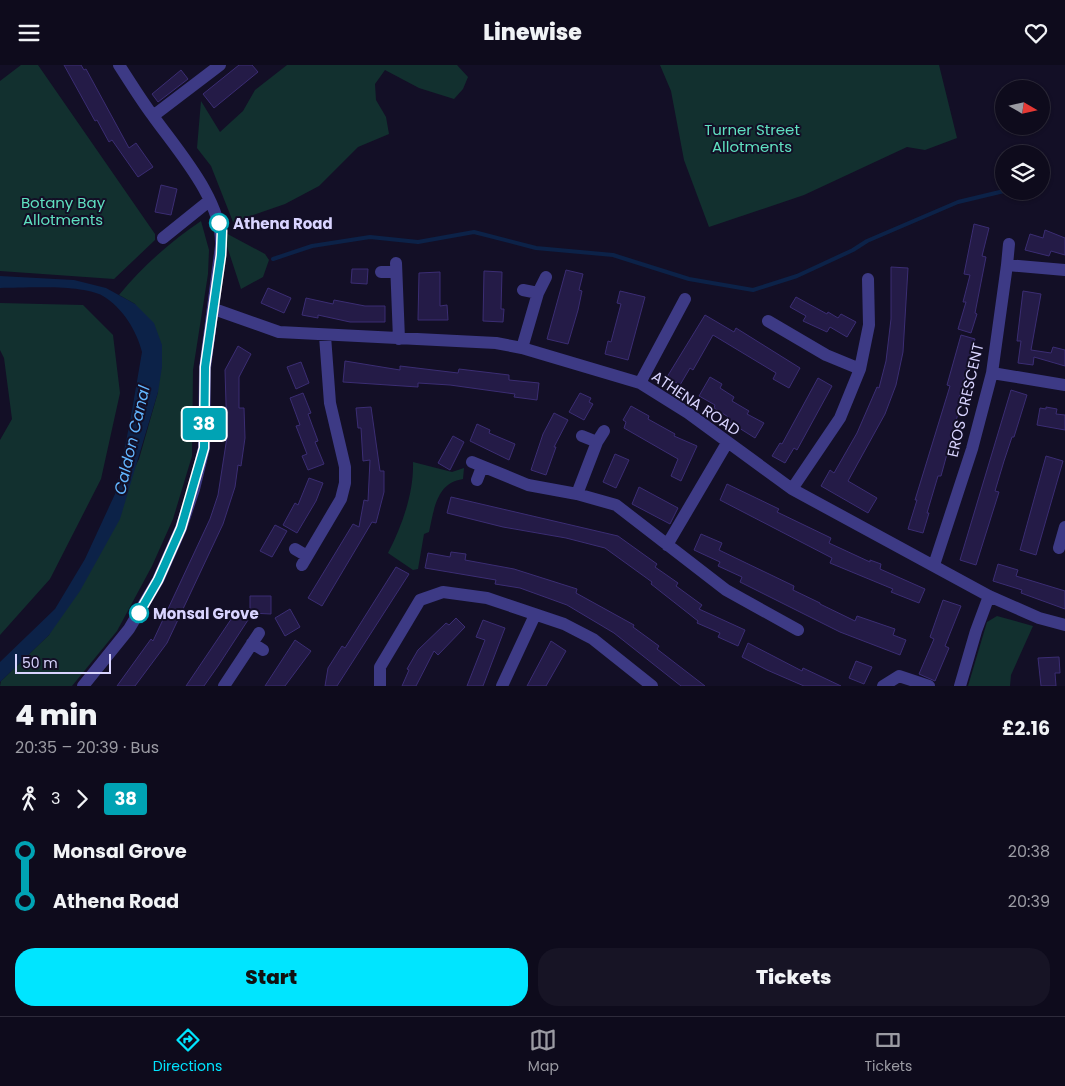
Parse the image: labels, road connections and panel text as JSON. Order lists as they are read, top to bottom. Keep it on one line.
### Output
{"streets":{"street":["EROS CRESCENT","ATHENA ROAD"]},"crossings":[["EROS CRESCENT","ATHENA ROAD"]],"water":["Caldon Canal"],"parks":["Turner Street Allotments","Botany Bay Allotments"],"places":["Athena Road","Monsal Grove"],"lines":["bus line 38"],"scale_bar":"50 m","north":"right","page":{"header":"Linewise","on_map":"38","scale":"50 m","heading":["4 min","20:35 – 20:39 · Bus","£2.16"],"legs":["3","38"],"list":[{"name":"Monsal Grove","value":"20:38"},{"name":"Athena Road","value":"20:39"}],"buttons":["Start","Tickets"],"tabs":["Directions","Map","Tickets"]}}
